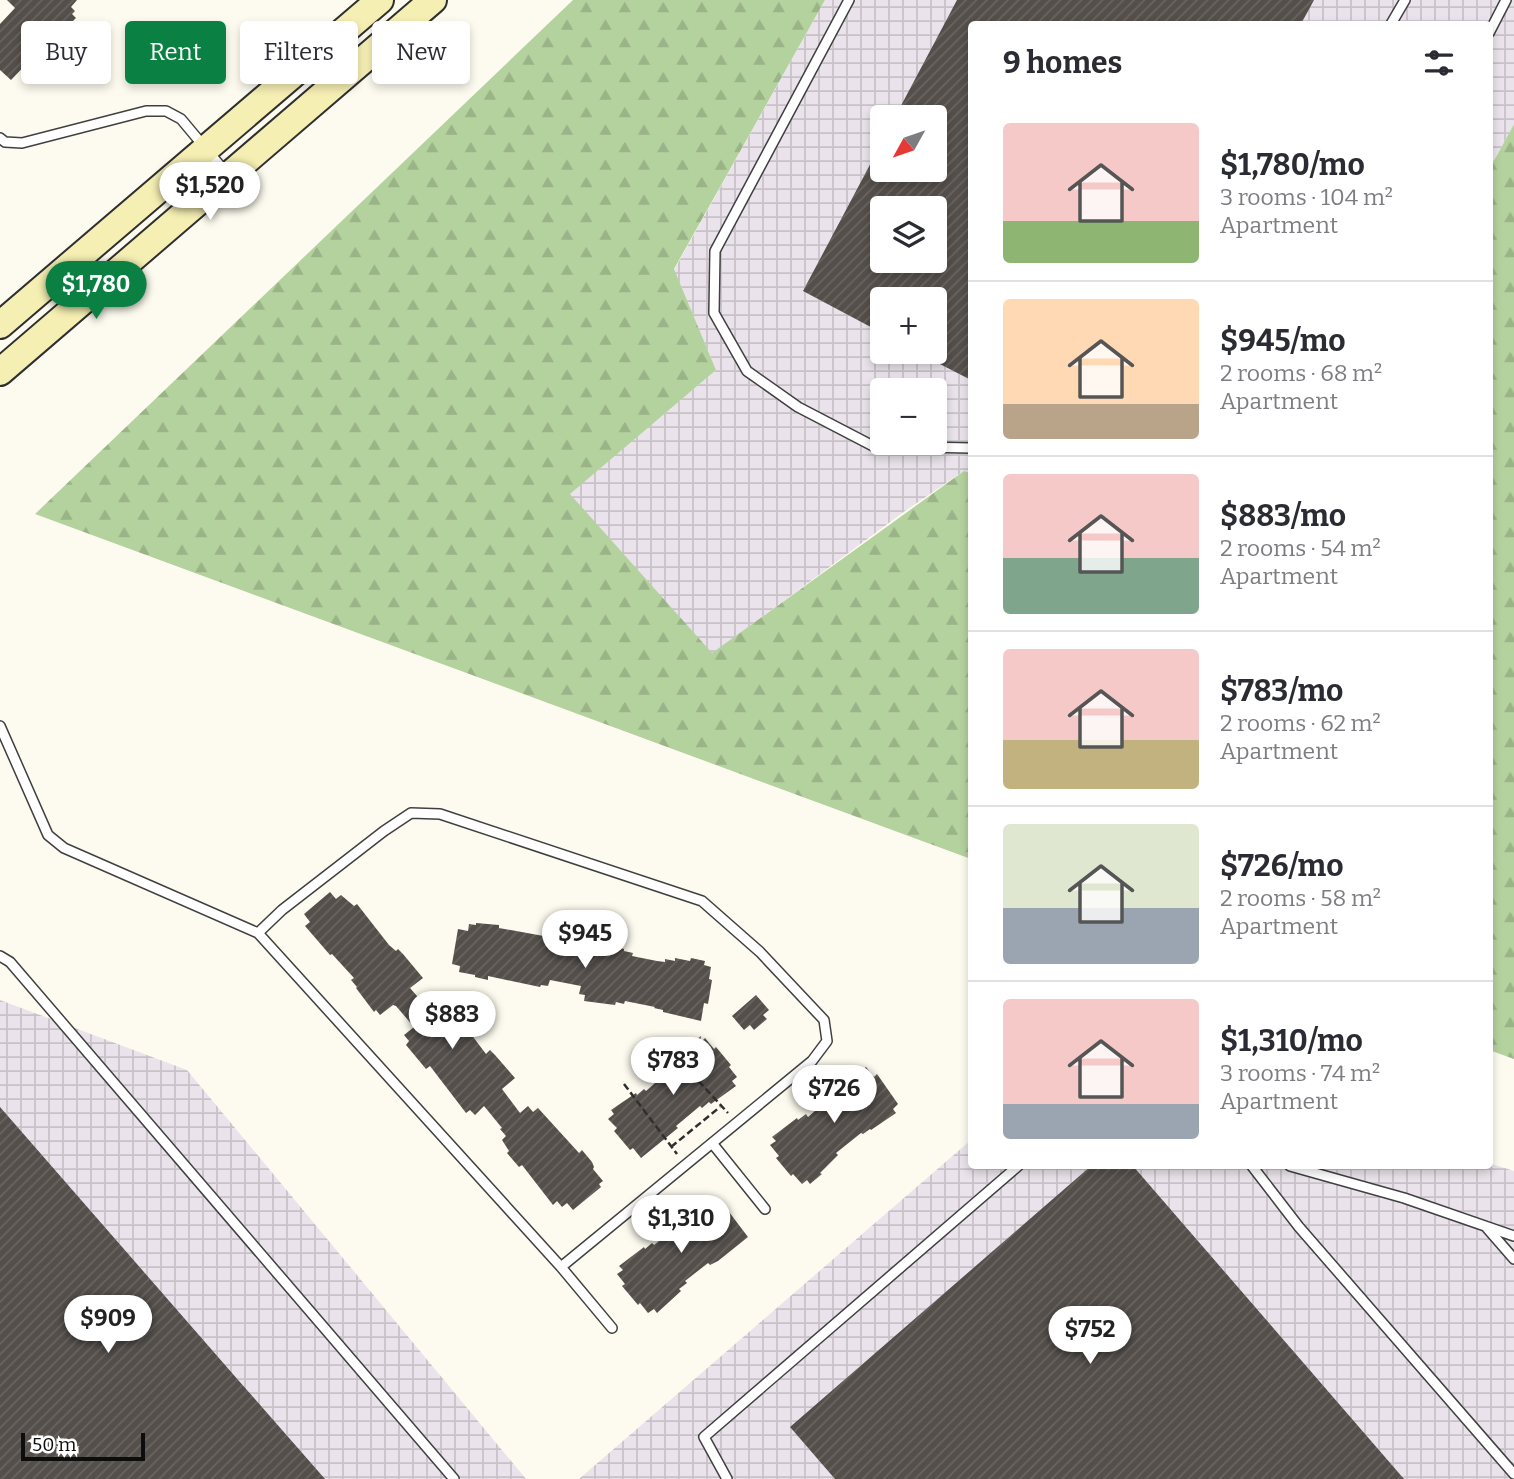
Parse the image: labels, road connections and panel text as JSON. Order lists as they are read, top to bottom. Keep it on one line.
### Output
{"scale_bar":"50 m","north":"bottom left","page":{"chip":["Buy","Rent","Filters","New"],"heading":"9 homes","map_buttons":["+","−"],"list":[{"name":"$1,780/mo","note":"3 rooms · 104 m² · Apartment"},{"name":"$945/mo","note":"2 rooms · 68 m² · Apartment"},{"name":"$883/mo","note":"2 rooms · 54 m² · Apartment"},{"name":"$783/mo","note":"2 rooms · 62 m² · Apartment"},{"name":"$726/mo","note":"2 rooms · 58 m² · Apartment"},{"name":"$1,310/mo","note":"3 rooms · 74 m² · Apartment"}],"price":["$1,520","$1,780","$945","$883","$783","$726","$1,310","$909","$752"],"scale":"50 m"}}
